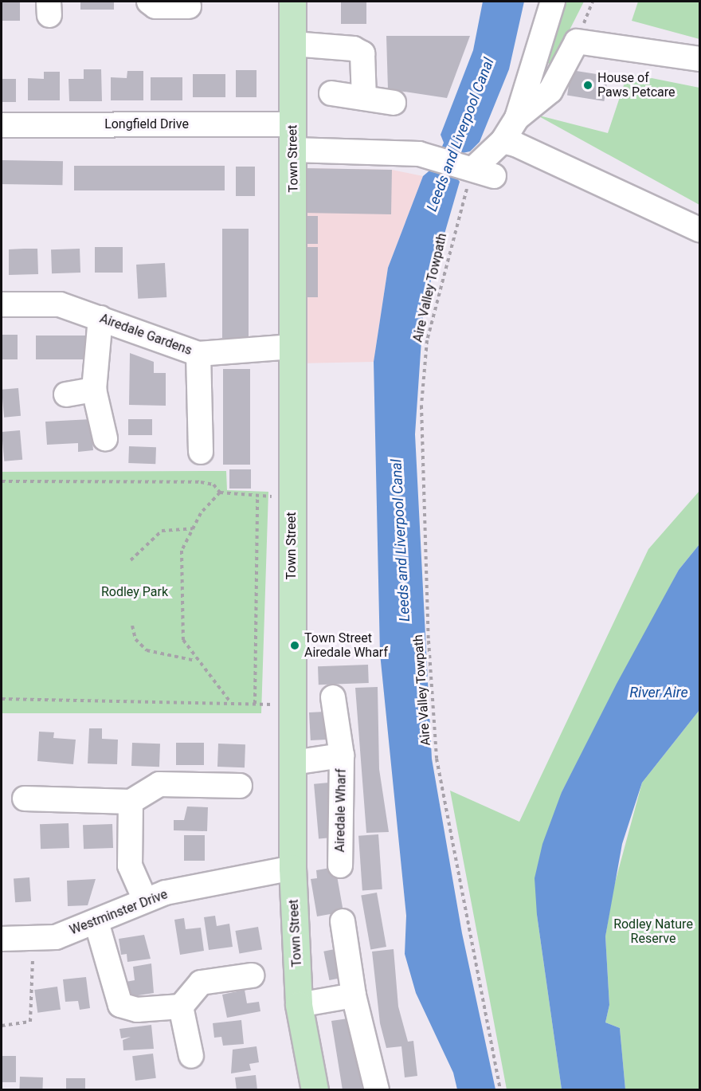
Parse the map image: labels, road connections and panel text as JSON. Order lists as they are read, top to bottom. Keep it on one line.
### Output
{"streets":{"main road":["Town Street"],"street":["Longfield Drive","Airedale Gardens","Airedale Wharf","Westminster Drive"],"path":["Aire Valley Towpath"]},"crossings":[["Longfield Drive","Town Street"],["Town Street","Airedale Gardens"],["Town Street","Airedale Wharf"],["Town Street","Westminster Drive"]],"water":["Leeds and Liverpool Canal","River Aire"],"parks":["Rodley Park","Rodley Nature Reserve"],"places":["House of Paws Petcare","Town Street Airedale Wharf"]}
